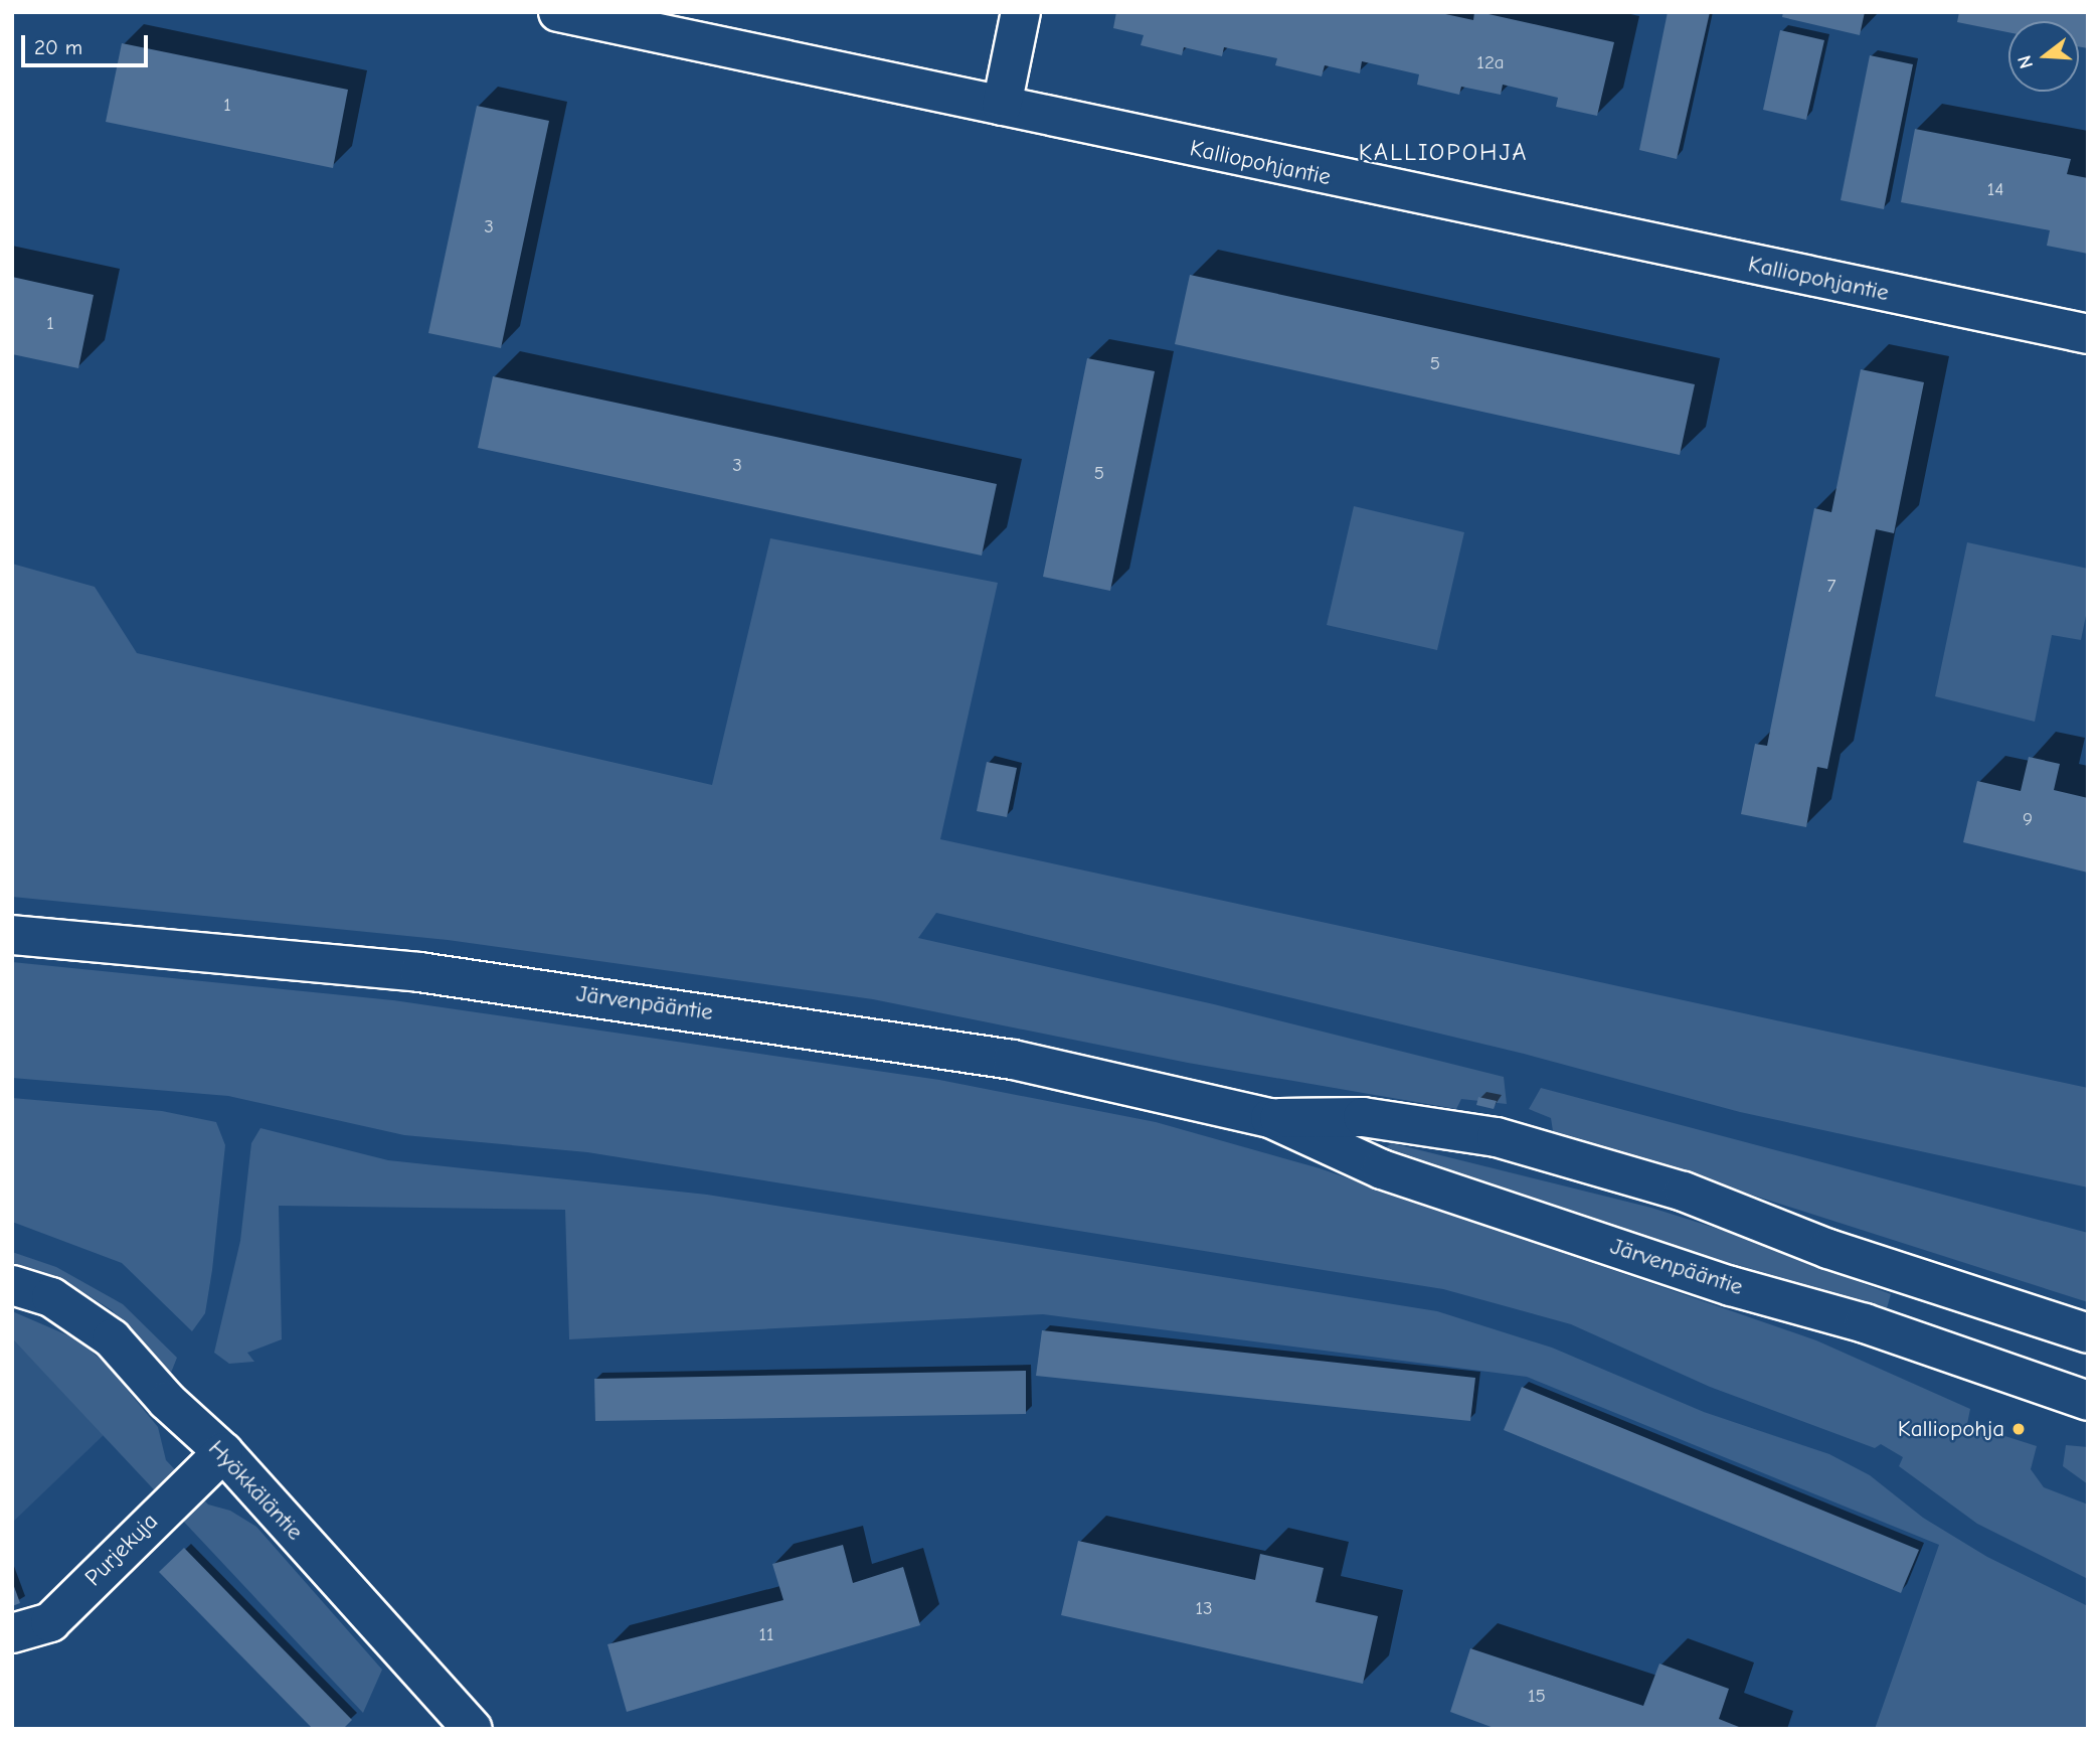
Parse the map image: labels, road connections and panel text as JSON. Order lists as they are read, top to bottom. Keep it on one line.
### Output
{"streets":{"main road":["Kalliopohjantie","Järvenpääntie","Hyökkäläntie","Purjekuja"]},"crossings":[["Hyökkäläntie","Purjekuja"]],"districts":["KALLIOPOHJA"],"places":["Kalliopohja"],"house_numbers":["12a","1","14","3","1","5","3","5","7","9","13","11","15"],"scale_bar":"20 m","north":"left"}
